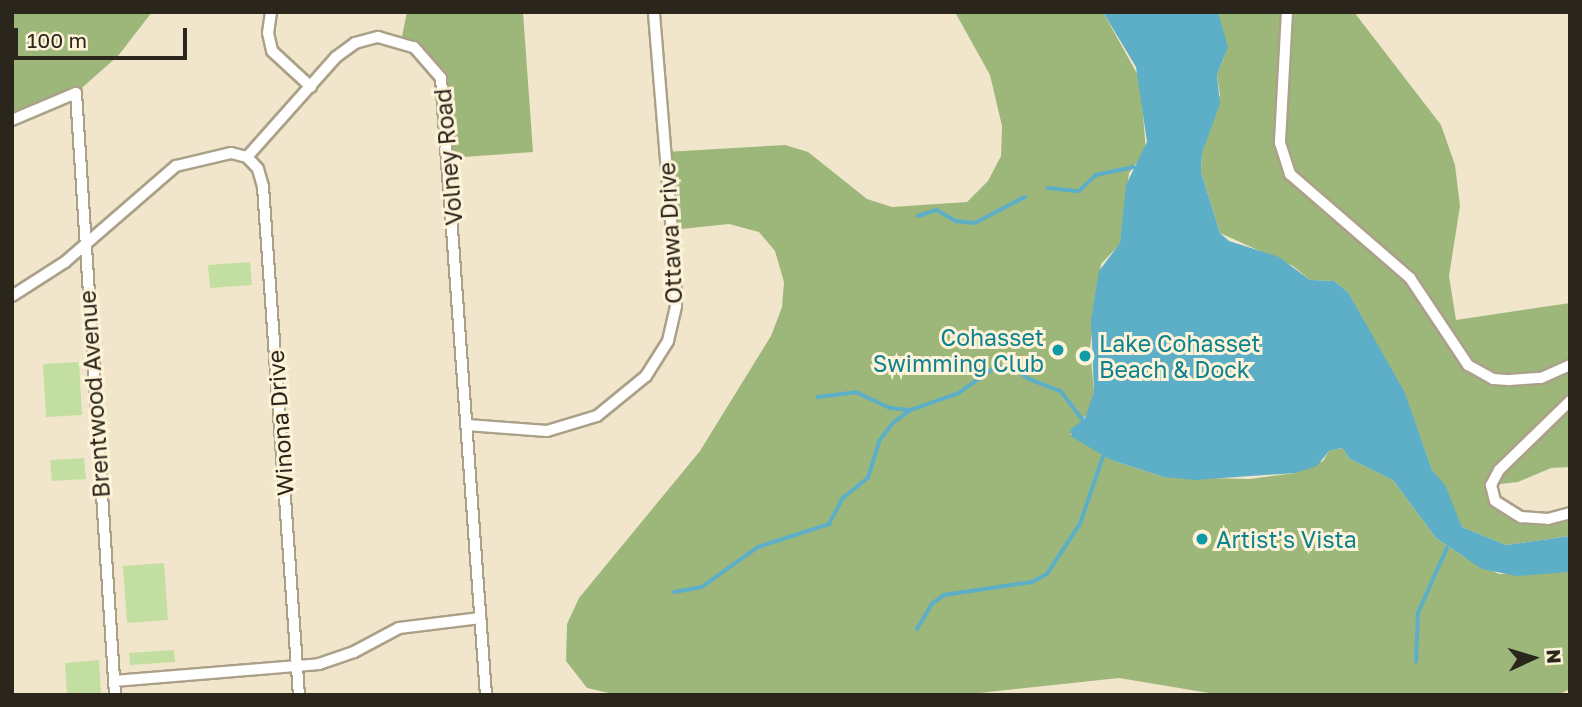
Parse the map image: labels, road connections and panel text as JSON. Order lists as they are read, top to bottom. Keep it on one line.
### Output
{"streets":{"street":["Volney Road","Ottawa Drive","Brentwood Avenue","Winona Drive"]},"crossings":[["Volney Road","Ottawa Drive"],["Volney Road","Winona Drive"]],"places":["Cohasset Swimming Club","Lake Cohasset Beach & Dock","Artist's Vista"],"scale_bar":"100 m","north":"right"}
